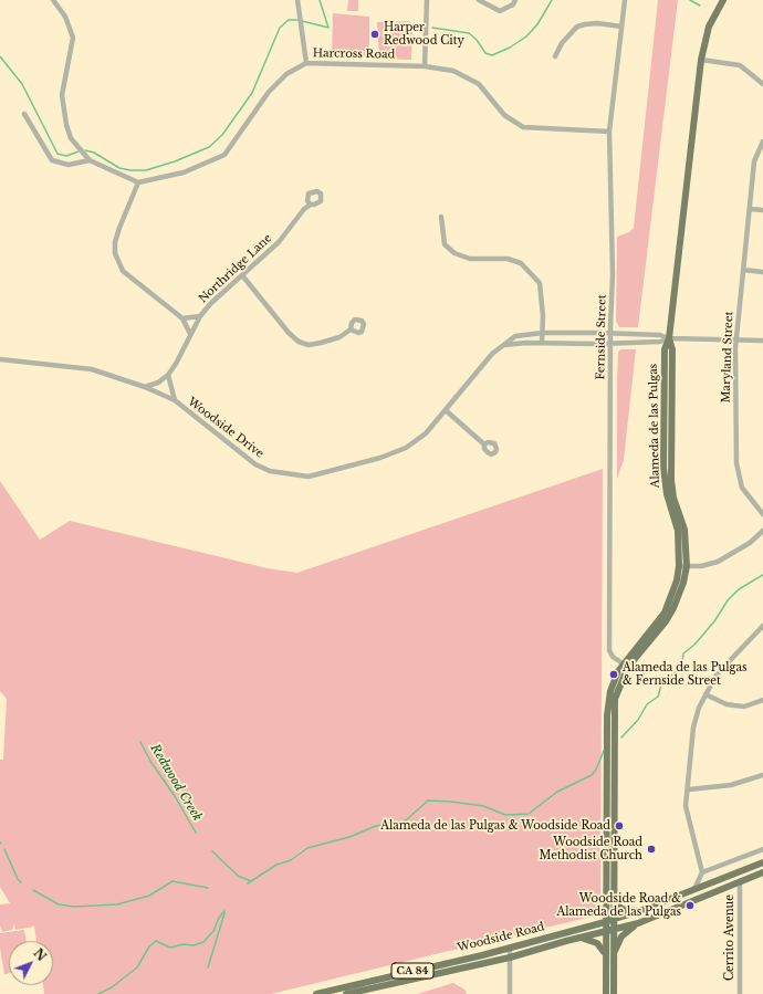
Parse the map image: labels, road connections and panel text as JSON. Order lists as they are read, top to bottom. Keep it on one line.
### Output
{"streets":{"main road":["Alameda de las Pulgas","Woodside Road","CA 84"],"street":["Harcross Road","Northridge Lane","Fernside Street","Maryland Street","Woodside Drive","Cerrito Avenue"]},"crossings":[["Harcross Road","Fernside Street"],["Fernside Street","Alameda de las Pulgas"],["Fernside Street","Woodside Drive"],["Alameda de las Pulgas","Woodside Drive"],["Alameda de las Pulgas","Woodside Road"],["Woodside Road","Cerrito Avenue"]],"water":["Redwood Creek"],"places":["Harper Redwood City","Alameda de las Pulgas & Fernside Street","Alameda de las Pulgas & Woodside Road","Woodside Road Methodist Church","Woodside Road & Alameda de las Pulgas"],"north":"top right"}
